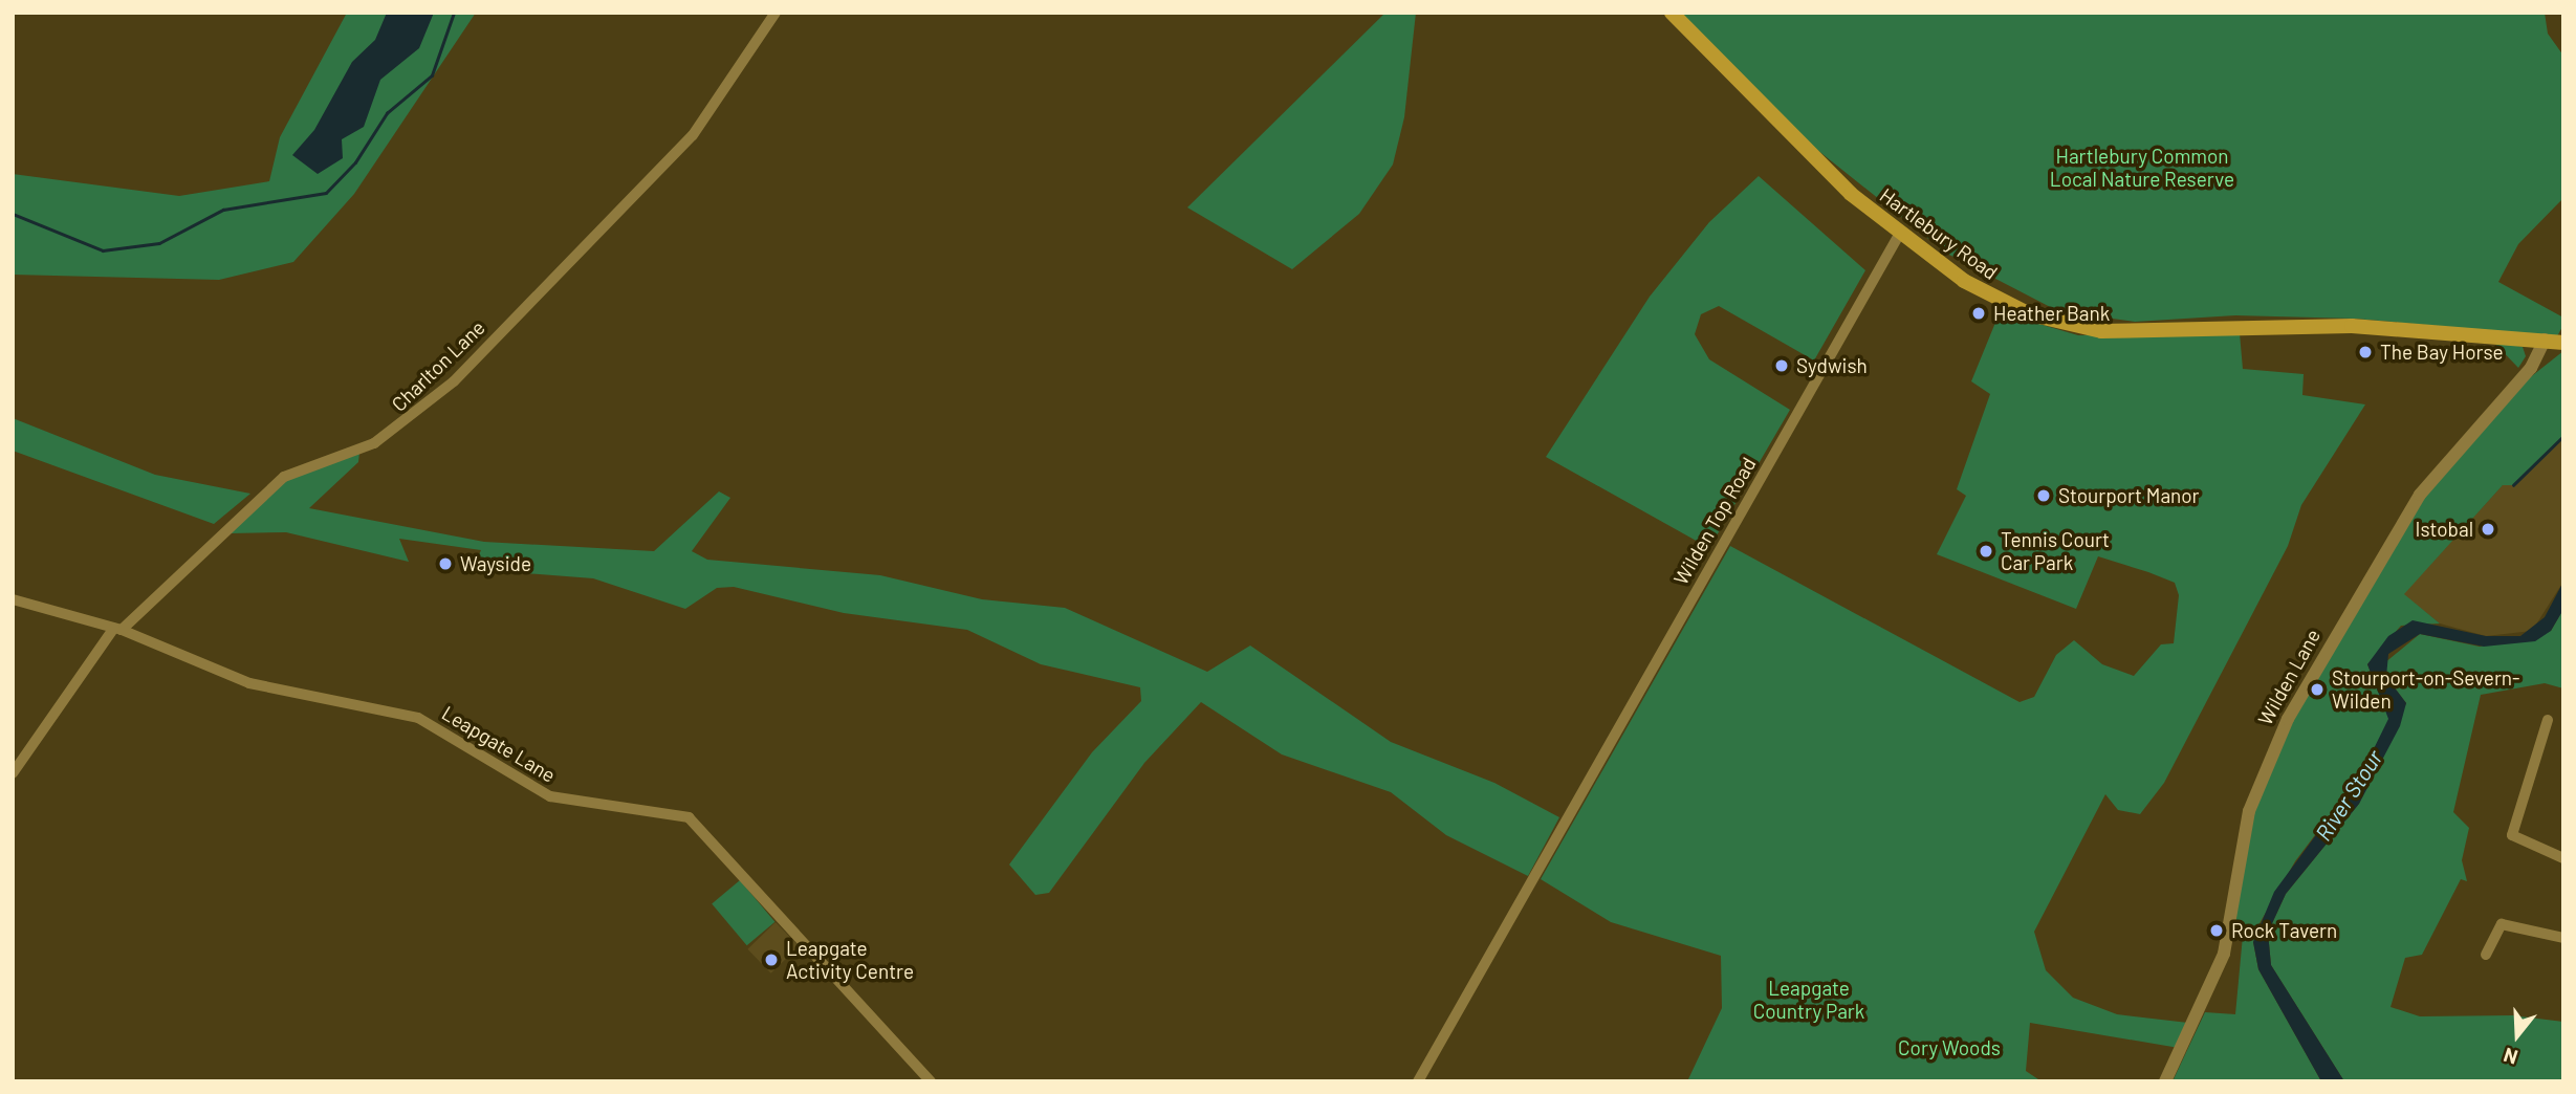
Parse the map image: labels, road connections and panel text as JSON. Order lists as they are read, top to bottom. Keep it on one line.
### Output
{"streets":{"main road":["Hartlebury Road"],"street":["Charlton Lane","Wilden Top Road","Wilden Lane","Leapgate Lane"]},"crossings":[["Hartlebury Road","Wilden Top Road"],["Hartlebury Road","Wilden Lane"],["Charlton Lane","Leapgate Lane"]],"water":["River Stour"],"parks":["Hartlebury Common Local Nature Reserve","Leapgate Country Park","Cory Woods"],"places":["Heather Bank","The Bay Horse","Sydwish","Stourport Manor","Istobal","Tennis Court Car Park","Wayside","Stourport-on-Severn- Wilden","Rock Tavern","Leapgate Activity Centre"],"north":"bottom"}
